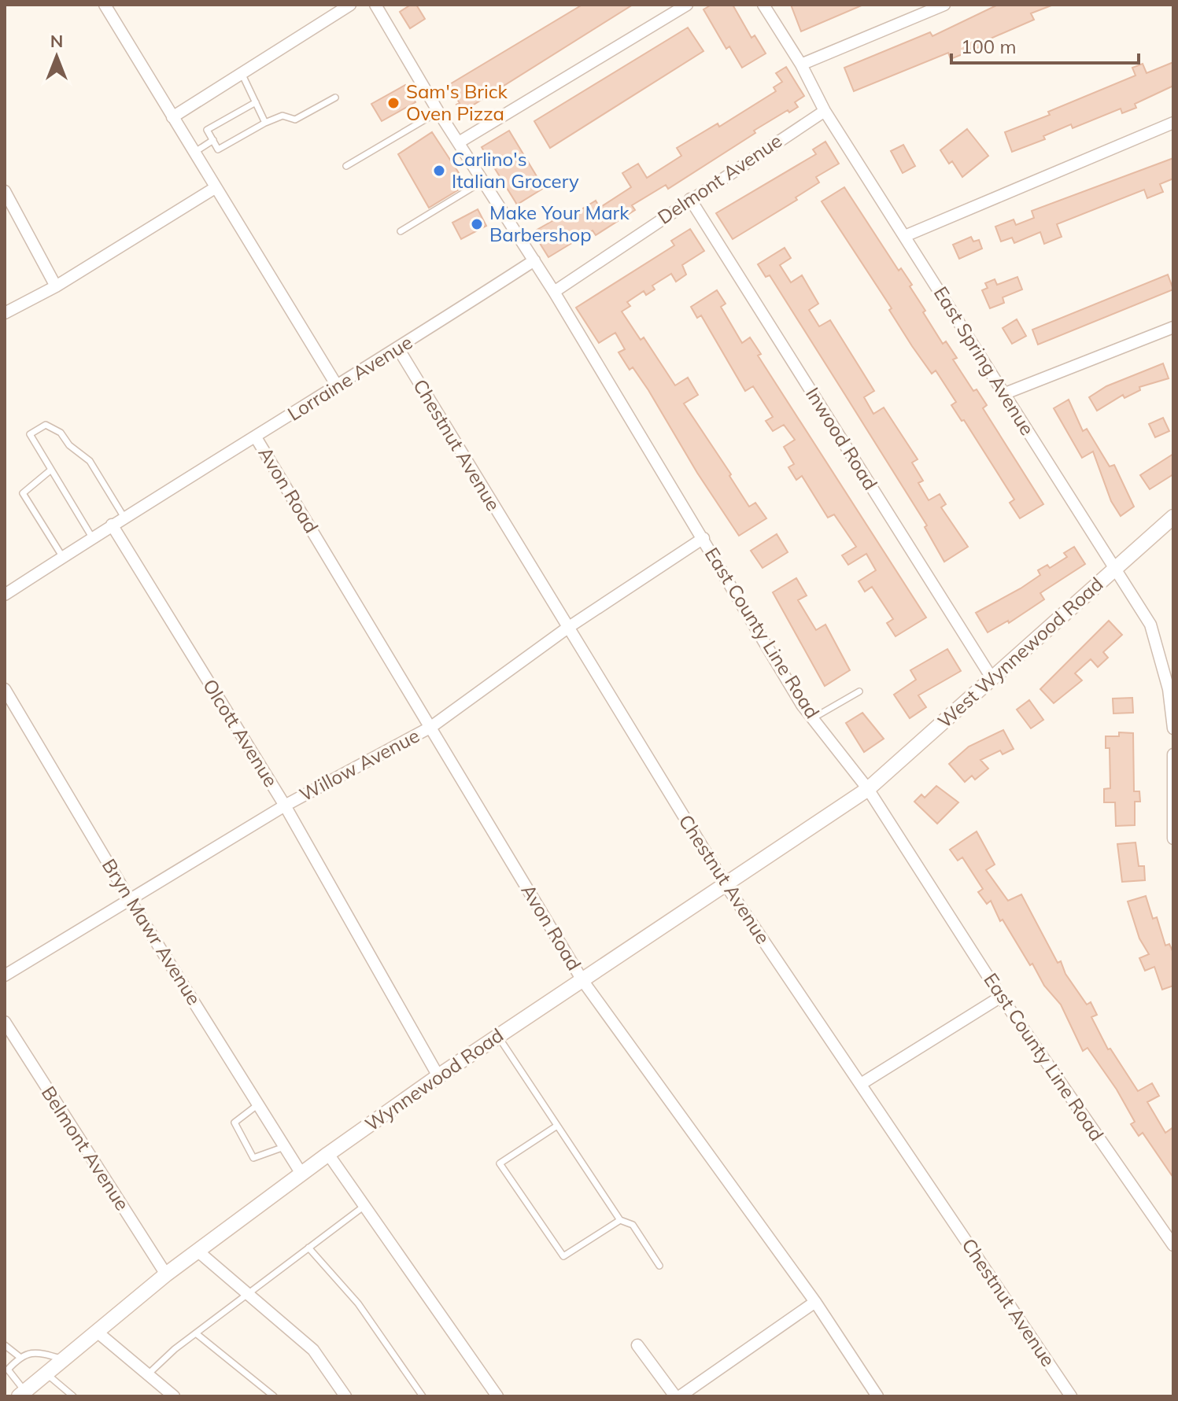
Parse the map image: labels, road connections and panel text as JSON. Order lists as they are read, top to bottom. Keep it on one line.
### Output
{"streets":{"main road":["West Wynnewood Road","Wynnewood Road"],"street":["Delmont Avenue","East Spring Avenue","Lorraine Avenue","Inwood Road","Chestnut Avenue","Avon Road","East County Line Road","Olcott Avenue","Willow Avenue","Bryn Mawr Avenue","Belmont Avenue"]},"crossings":[["Delmont Avenue","East Spring Avenue"],["Delmont Avenue","Inwood Road"],["Delmont Avenue","East County Line Road"],["East Spring Avenue","West Wynnewood Road"],["Lorraine Avenue","Chestnut Avenue"],["Lorraine Avenue","Avon Road"],["Lorraine Avenue","East County Line Road"],["Lorraine Avenue","Olcott Avenue"],["Inwood Road","West Wynnewood Road"],["Chestnut Avenue","Willow Avenue"],["Chestnut Avenue","Wynnewood Road"],["Avon Road","Willow Avenue"],["Avon Road","Wynnewood Road"],["East County Line Road","West Wynnewood Road"],["East County Line Road","Willow Avenue"],["East County Line Road","Wynnewood Road"],["West Wynnewood Road","Wynnewood Road"],["Olcott Avenue","Willow Avenue"],["Olcott Avenue","Wynnewood Road"],["Willow Avenue","Bryn Mawr Avenue"],["Bryn Mawr Avenue","Wynnewood Road"],["Wynnewood Road","Belmont Avenue"]],"places":["Sam's Brick Oven Pizza","Carlino's Italian Grocery","Make Your Mark Barbershop"],"scale_bar":"100 m","north":"top"}
